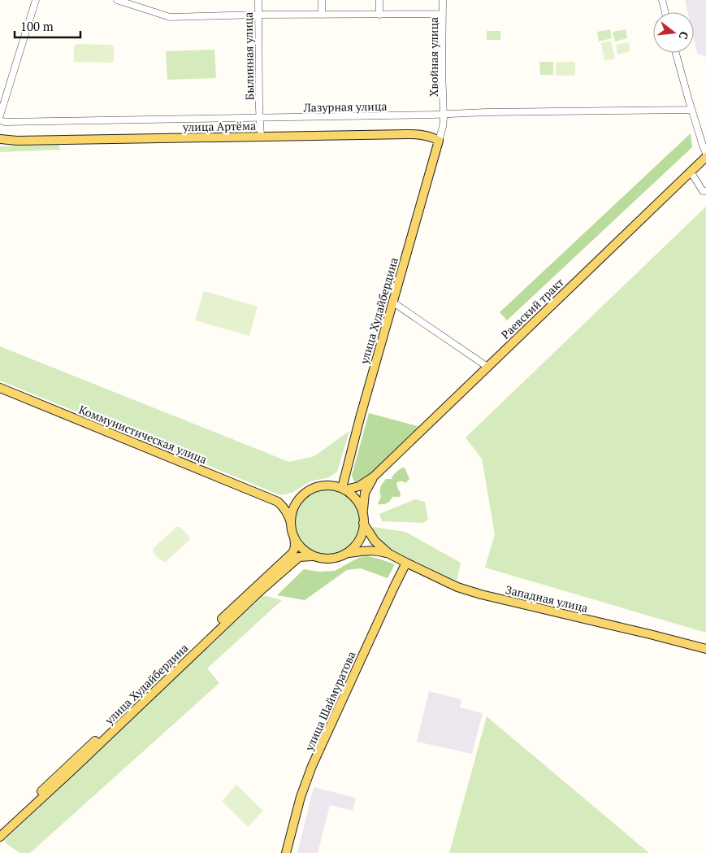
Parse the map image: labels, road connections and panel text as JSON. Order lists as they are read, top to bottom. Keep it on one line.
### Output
{"streets":{"main road":["улица Артёма","Раевский тракт","улица Худайбердина","Коммунистическая улица","Западная улица","улица Шаймуратова"],"street":["Былинная улица","Хвойная улица","Лазурная улица"]},"crossings":[["Былинная улица","Лазурная улица"],["Былинная улица","улица Артёма"],["Хвойная улица","Лазурная улица"],["Хвойная улица","улица Артёма"],["Хвойная улица","улица Худайбердина"],["улица Артёма","улица Худайбердина"],["Раевский тракт","улица Худайбердина"],["Раевский тракт","Коммунистическая улица"],["Раевский тракт","Западная улица"],["улица Худайбердина","Коммунистическая улица"],["улица Худайбердина","Западная улица"],["Коммунистическая улица","Западная улица"],["Западная улица","улица Шаймуратова"]],"scale_bar":"100 m","north":"right"}
